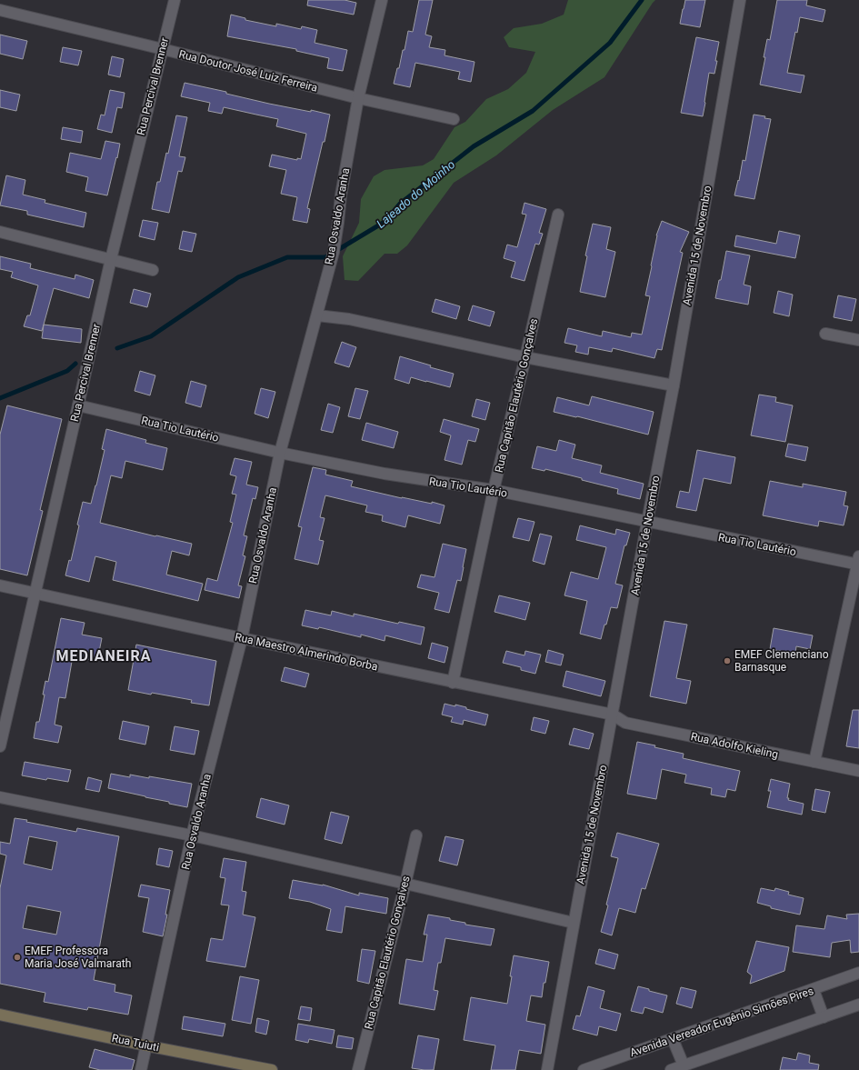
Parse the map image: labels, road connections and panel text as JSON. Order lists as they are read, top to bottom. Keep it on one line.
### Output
{"streets":{"main road":["Rua Tuiuti"],"street":["Rua Doutor José Luiz Ferreira","Rua Percival Brenner","Rua Osvaldo Aranha","Avenida 15 de Novembro","Rua Capitão Elautério Gonçalves","Rua Tio Lautério","Rua Maestro Almerindo Borba","Rua Adolfo Kieling","Avenida Vereador Eugênio Simões Pires"]},"crossings":[["Rua Doutor José Luiz Ferreira","Rua Percival Brenner"],["Rua Doutor José Luiz Ferreira","Rua Osvaldo Aranha"],["Rua Percival Brenner","Rua Tio Lautério"],["Rua Percival Brenner","Rua Maestro Almerindo Borba"],["Rua Osvaldo Aranha","Rua Tio Lautério"],["Rua Osvaldo Aranha","Rua Maestro Almerindo Borba"],["Rua Osvaldo Aranha","Rua Tuiuti"],["Avenida 15 de Novembro","Rua Tio Lautério"],["Avenida 15 de Novembro","Rua Maestro Almerindo Borba"],["Avenida 15 de Novembro","Rua Adolfo Kieling"],["Rua Capitão Elautério Gonçalves","Rua Tio Lautério"],["Rua Capitão Elautério Gonçalves","Rua Maestro Almerindo Borba"],["Rua Maestro Almerindo Borba","Rua Adolfo Kieling"]],"districts":["MEDIANEIRA"],"water":["Lajeado do Moinho"],"places":["EMEF Clemenciano Barnasque","EMEF Professora Maria José Valmarath"]}
